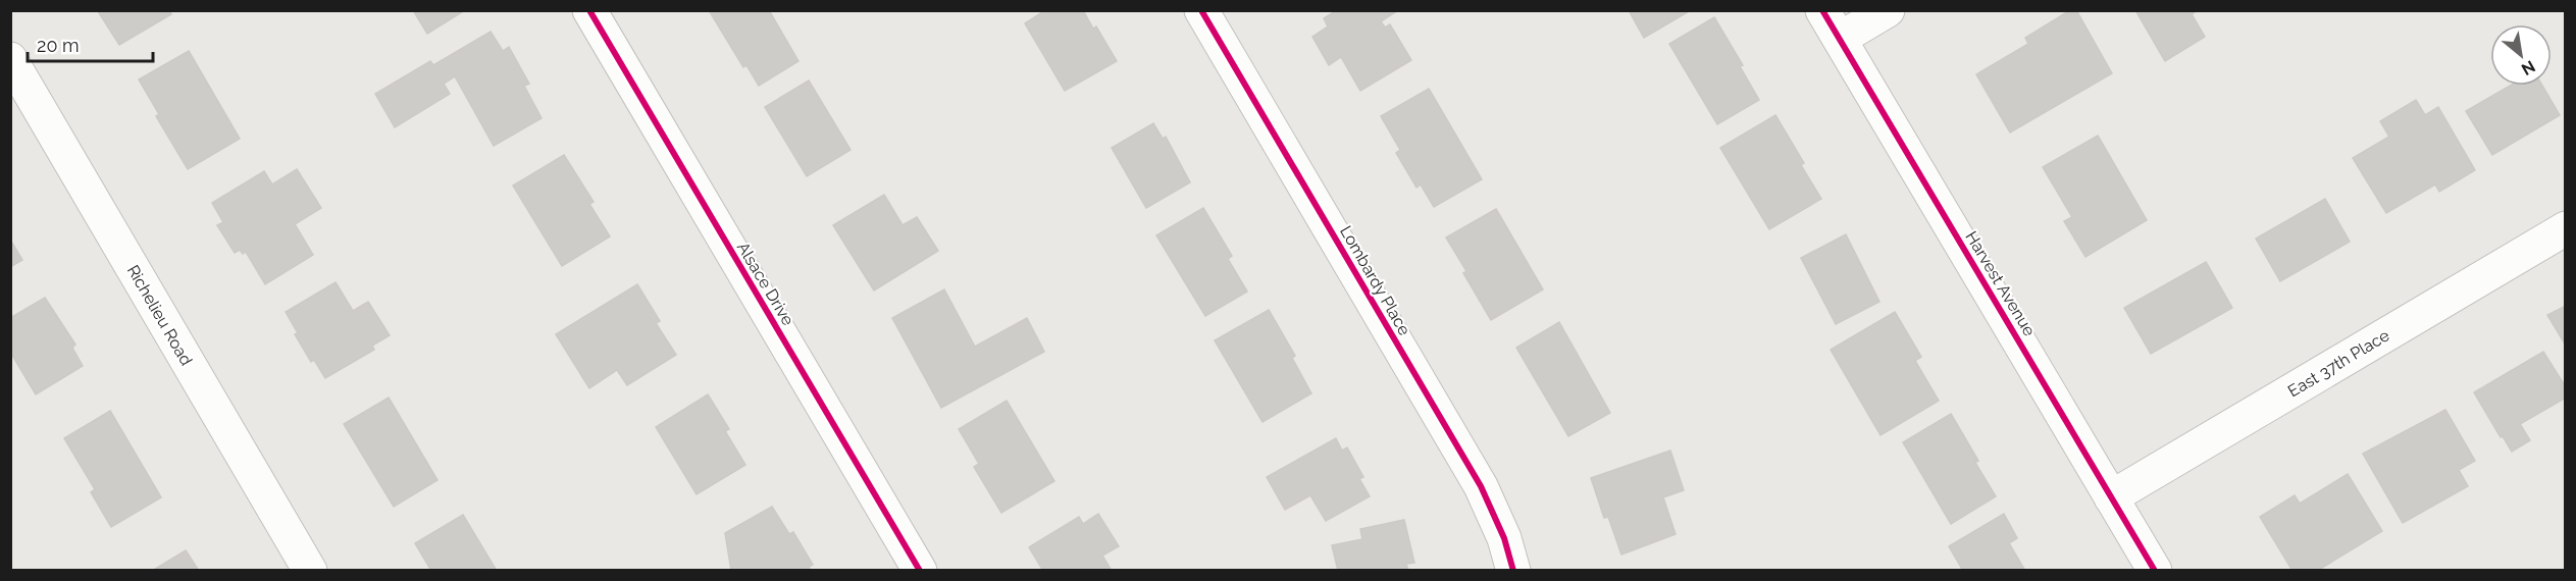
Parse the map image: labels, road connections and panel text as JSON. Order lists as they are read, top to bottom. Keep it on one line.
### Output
{"streets":{"street":["Lombardy Place","Alsace Drive","Harvest Avenue","Richelieu Road","East 37th Place"]},"crossings":[["Harvest Avenue","East 37th Place"]],"scale_bar":"20 m","north":"bottom right"}
